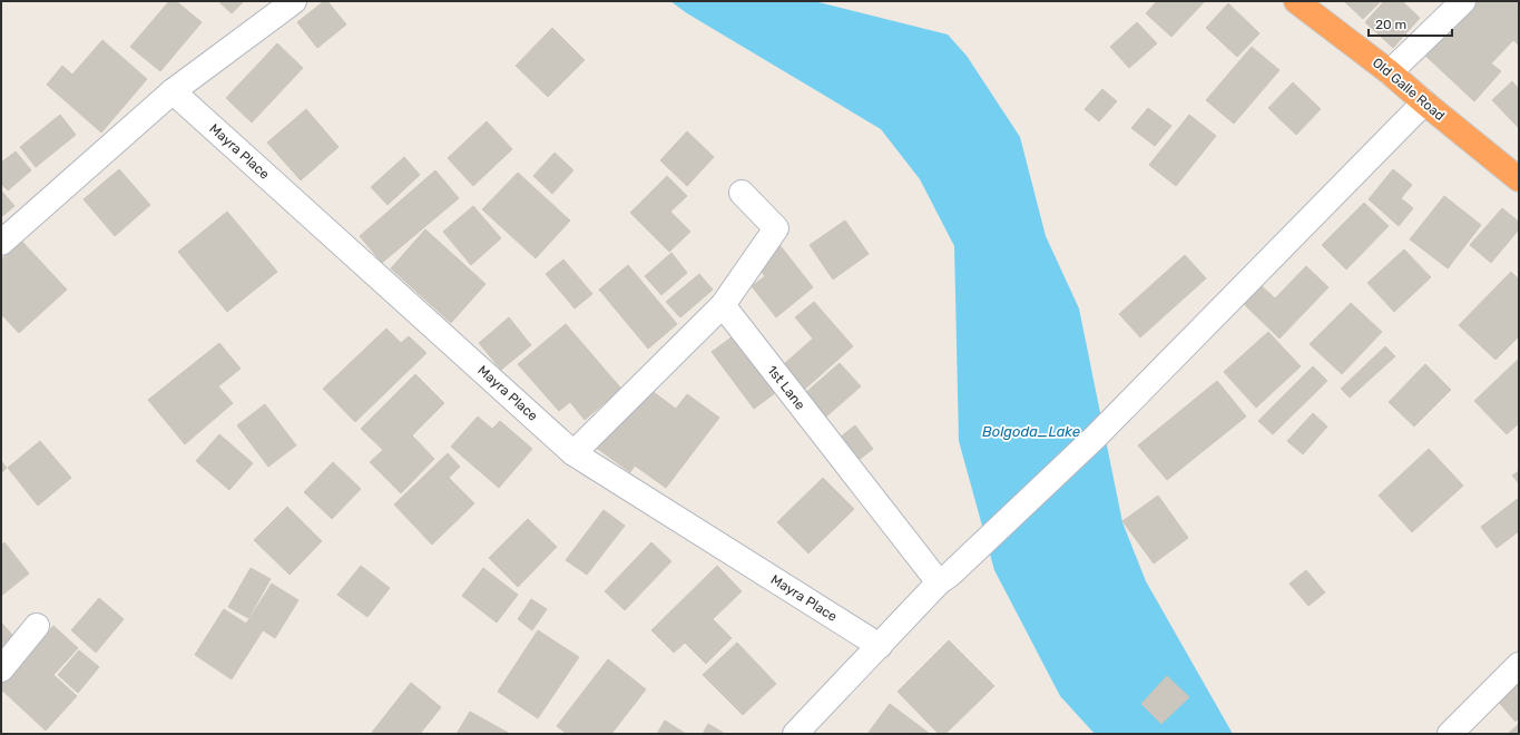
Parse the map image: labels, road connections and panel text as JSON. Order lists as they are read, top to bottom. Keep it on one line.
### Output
{"streets":{"highway":["Old Galle Road"],"street":["Mayra Place","1st Lane"]},"water":["Bolgoda_Lake"],"scale_bar":"20 m"}
